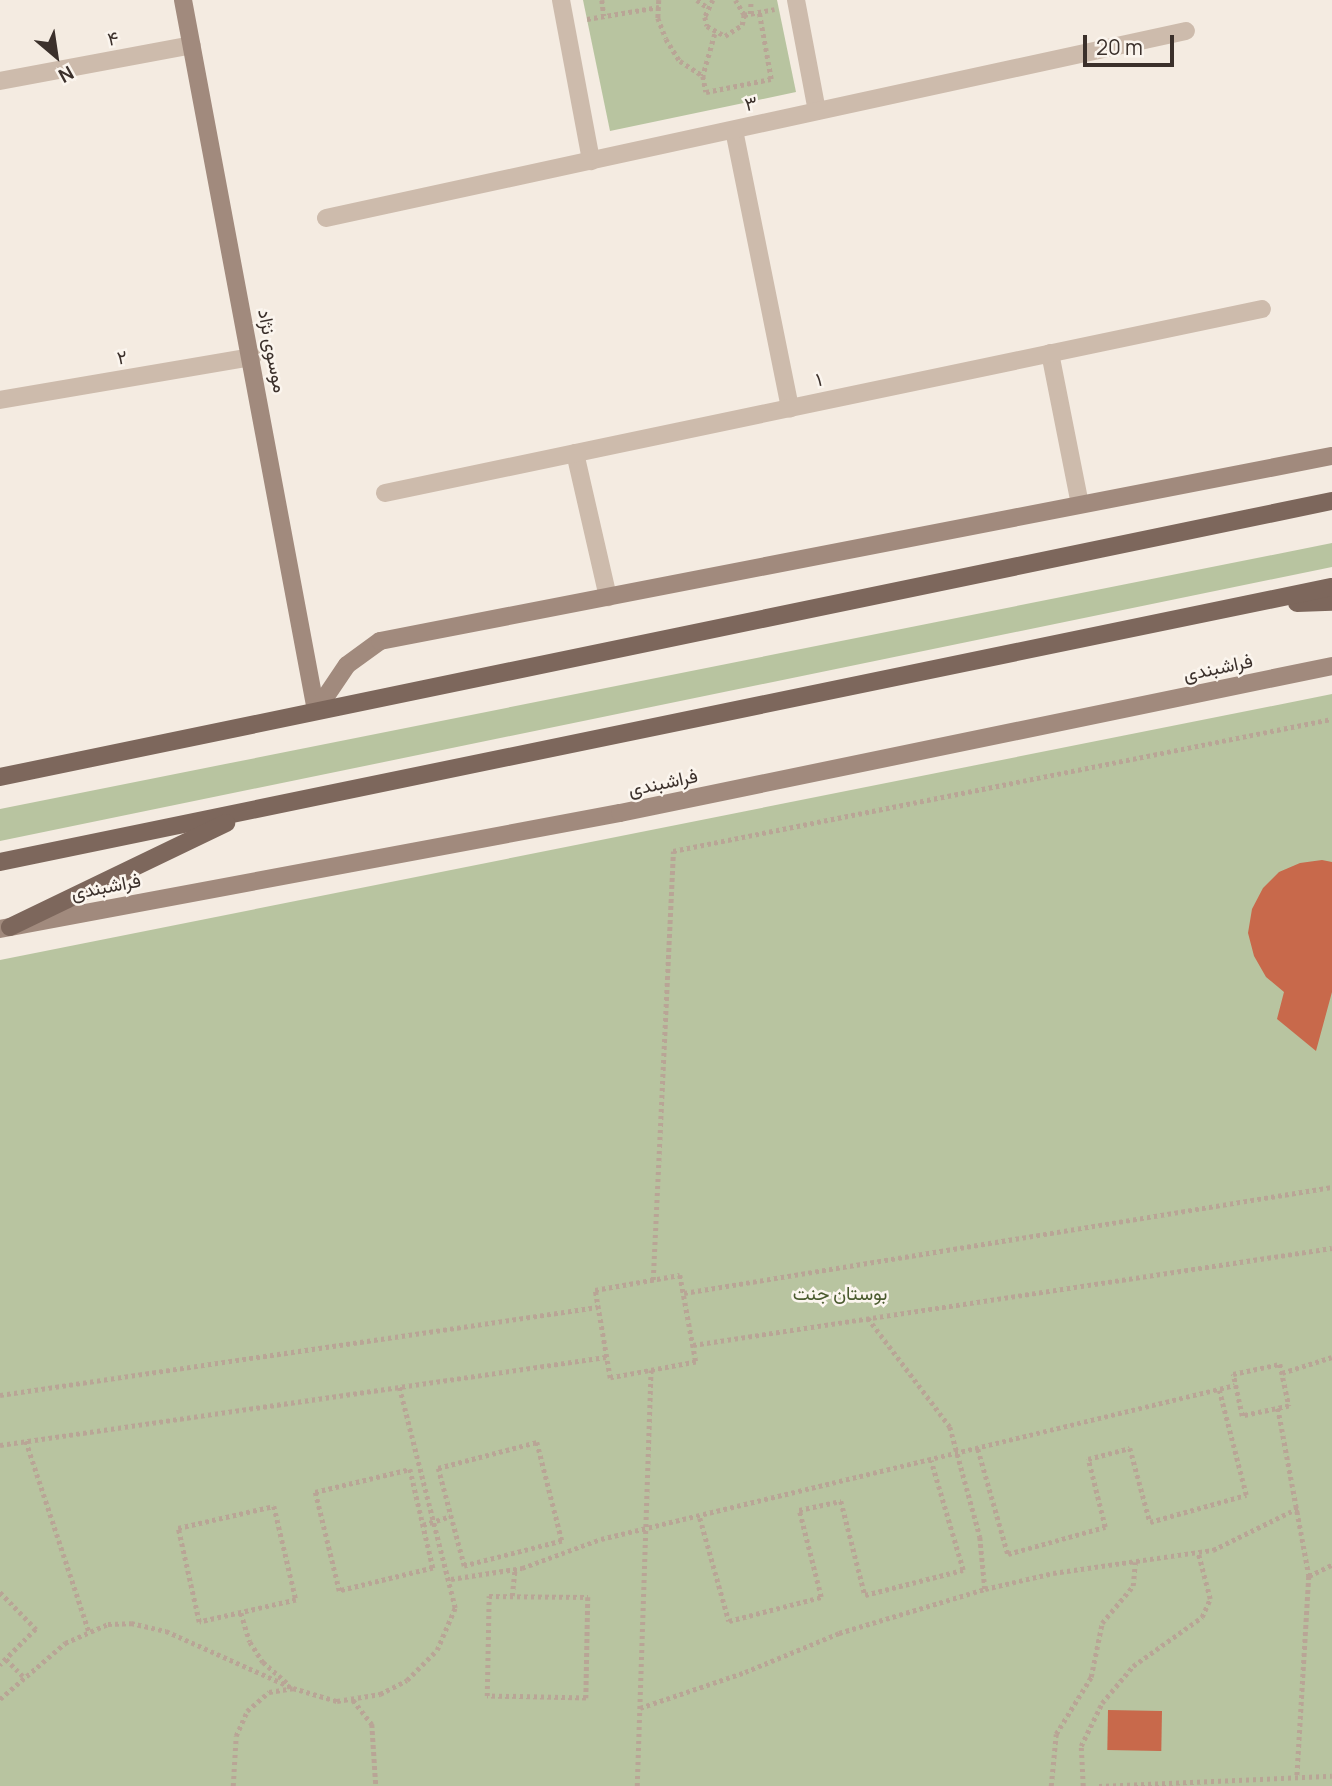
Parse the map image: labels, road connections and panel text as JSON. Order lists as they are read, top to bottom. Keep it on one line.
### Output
{"streets":{"main road":["موسوی نژاد","فراشبندی"],"street":["۴","۳","۲","۱"]},"crossings":[["۴","موسوی نژاد"],["موسوی نژاد","۲"]],"parks":["بوستان جنت"],"scale_bar":"20 m","north":"bottom right"}
